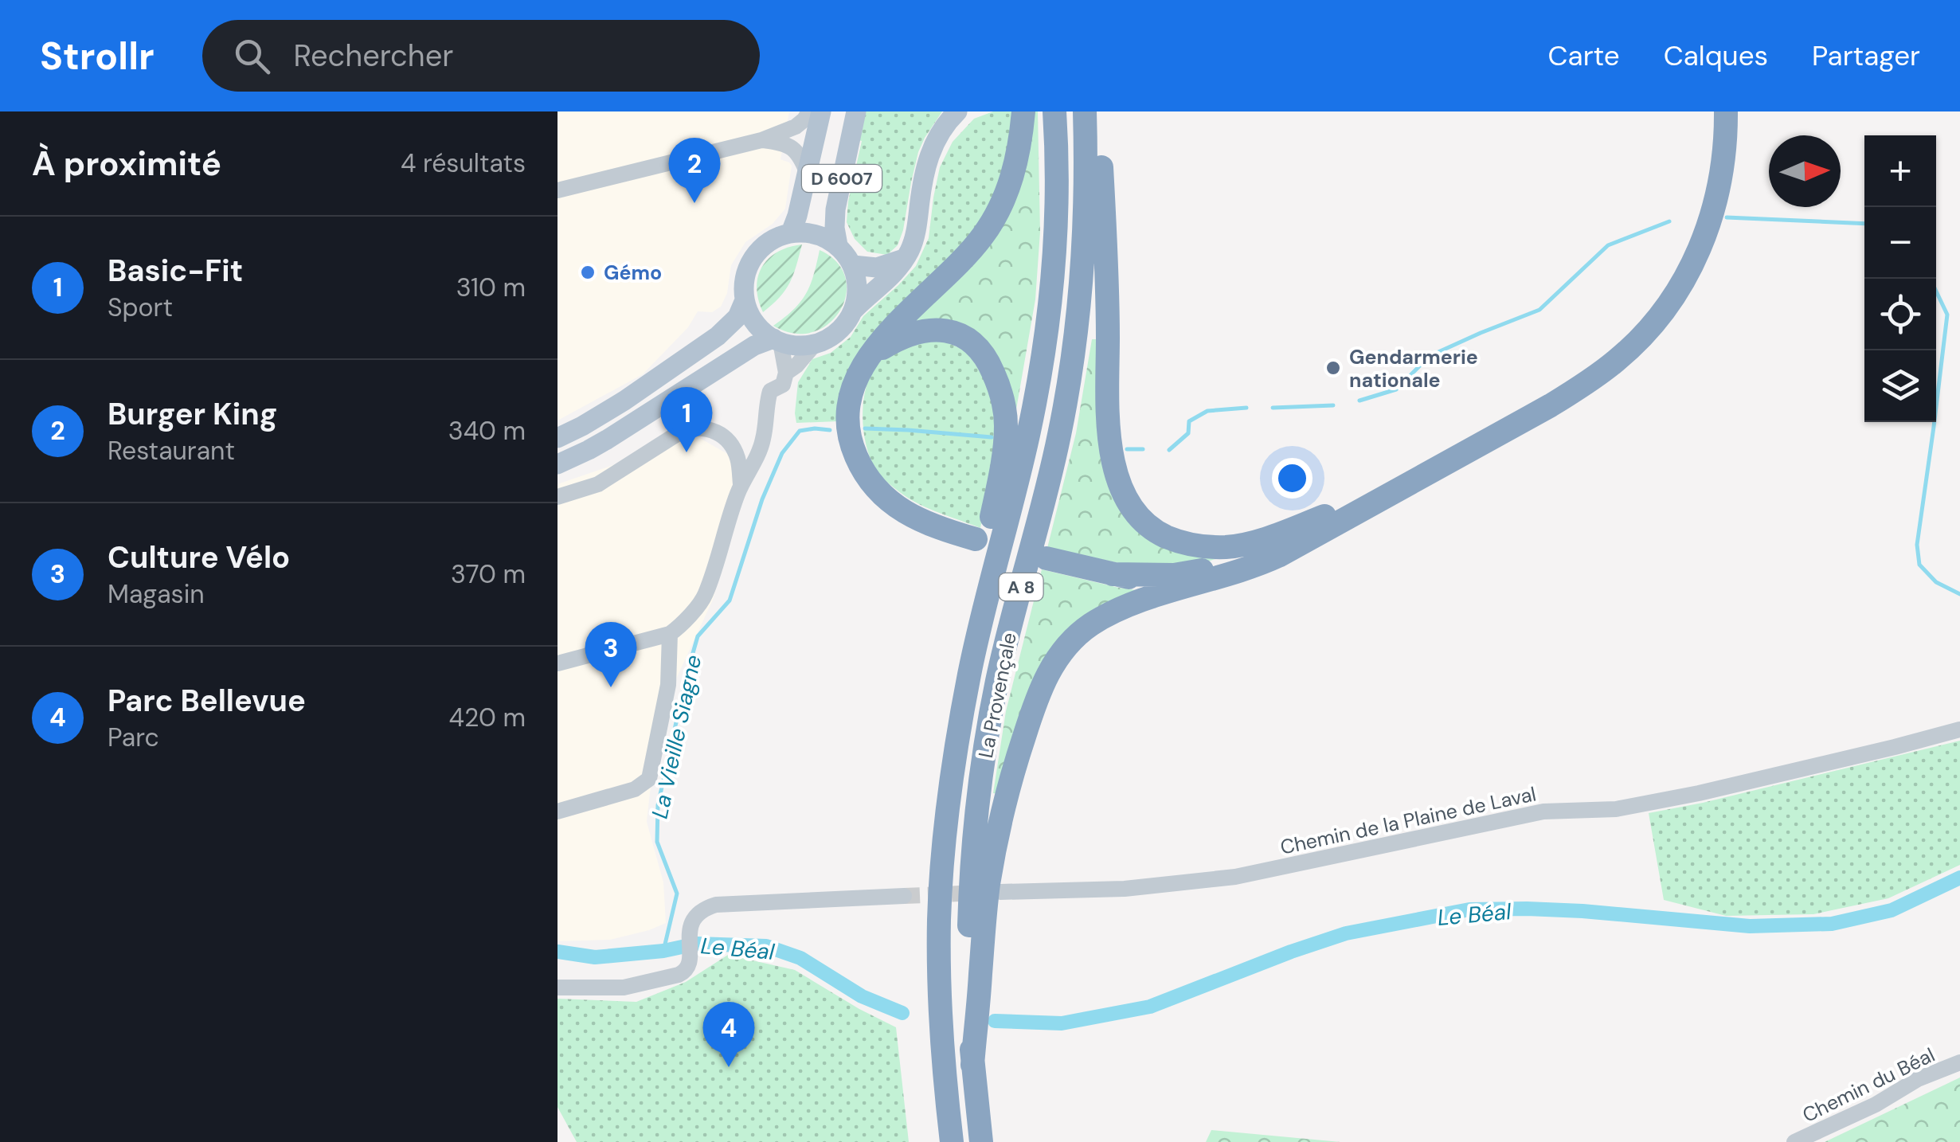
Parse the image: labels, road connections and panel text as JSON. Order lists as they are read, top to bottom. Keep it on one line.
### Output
{"streets":{"highway":["A 8","La Provençale"],"main road":["D 6007"],"street":["Chemin de la Plaine de Laval","Chemin du Béal"]},"water":["La Vieille Siagne","Le Béal"],"places":["Gémo","Gendarmerie nationale"],"north":"right","page":{"header":"Strollr","search":"Rechercher","nav":["Carte","Calques","Partager"],"heading":["À proximité","4 résultats"],"map_buttons":["+","−"],"pins":["2","1","3","4"],"list":[{"mark":"1","name":"Basic-Fit","note":"Sport","value":"310 m"},{"mark":"2","name":"Burger King","note":"Restaurant","value":"340 m"},{"mark":"3","name":"Culture Vélo","note":"Magasin","value":"370 m"},{"mark":"4","name":"Parc Bellevue","note":"Parc","value":"420 m"}]}}
